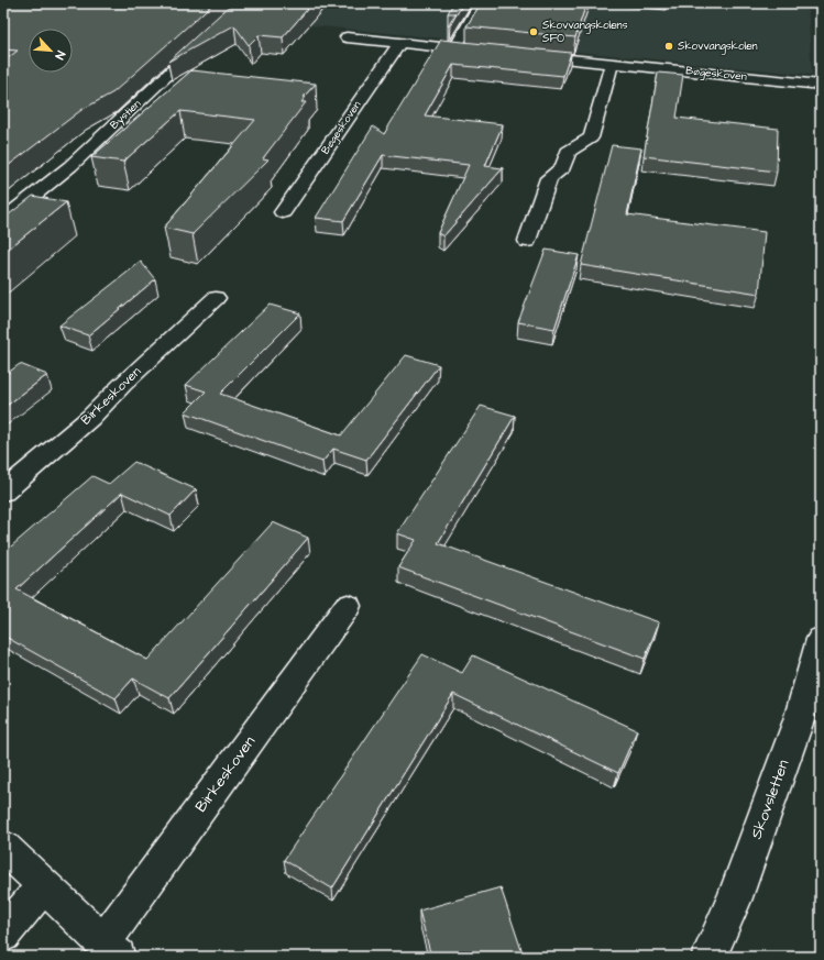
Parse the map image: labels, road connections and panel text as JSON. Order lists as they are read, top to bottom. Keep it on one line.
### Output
{"streets":{"street":["Bøgeskoven","Bystien","Birkeskoven","Skovsletten"]},"places":["Skovvangskolens SFO","Skovvangskolen"],"north":"bottom right"}
